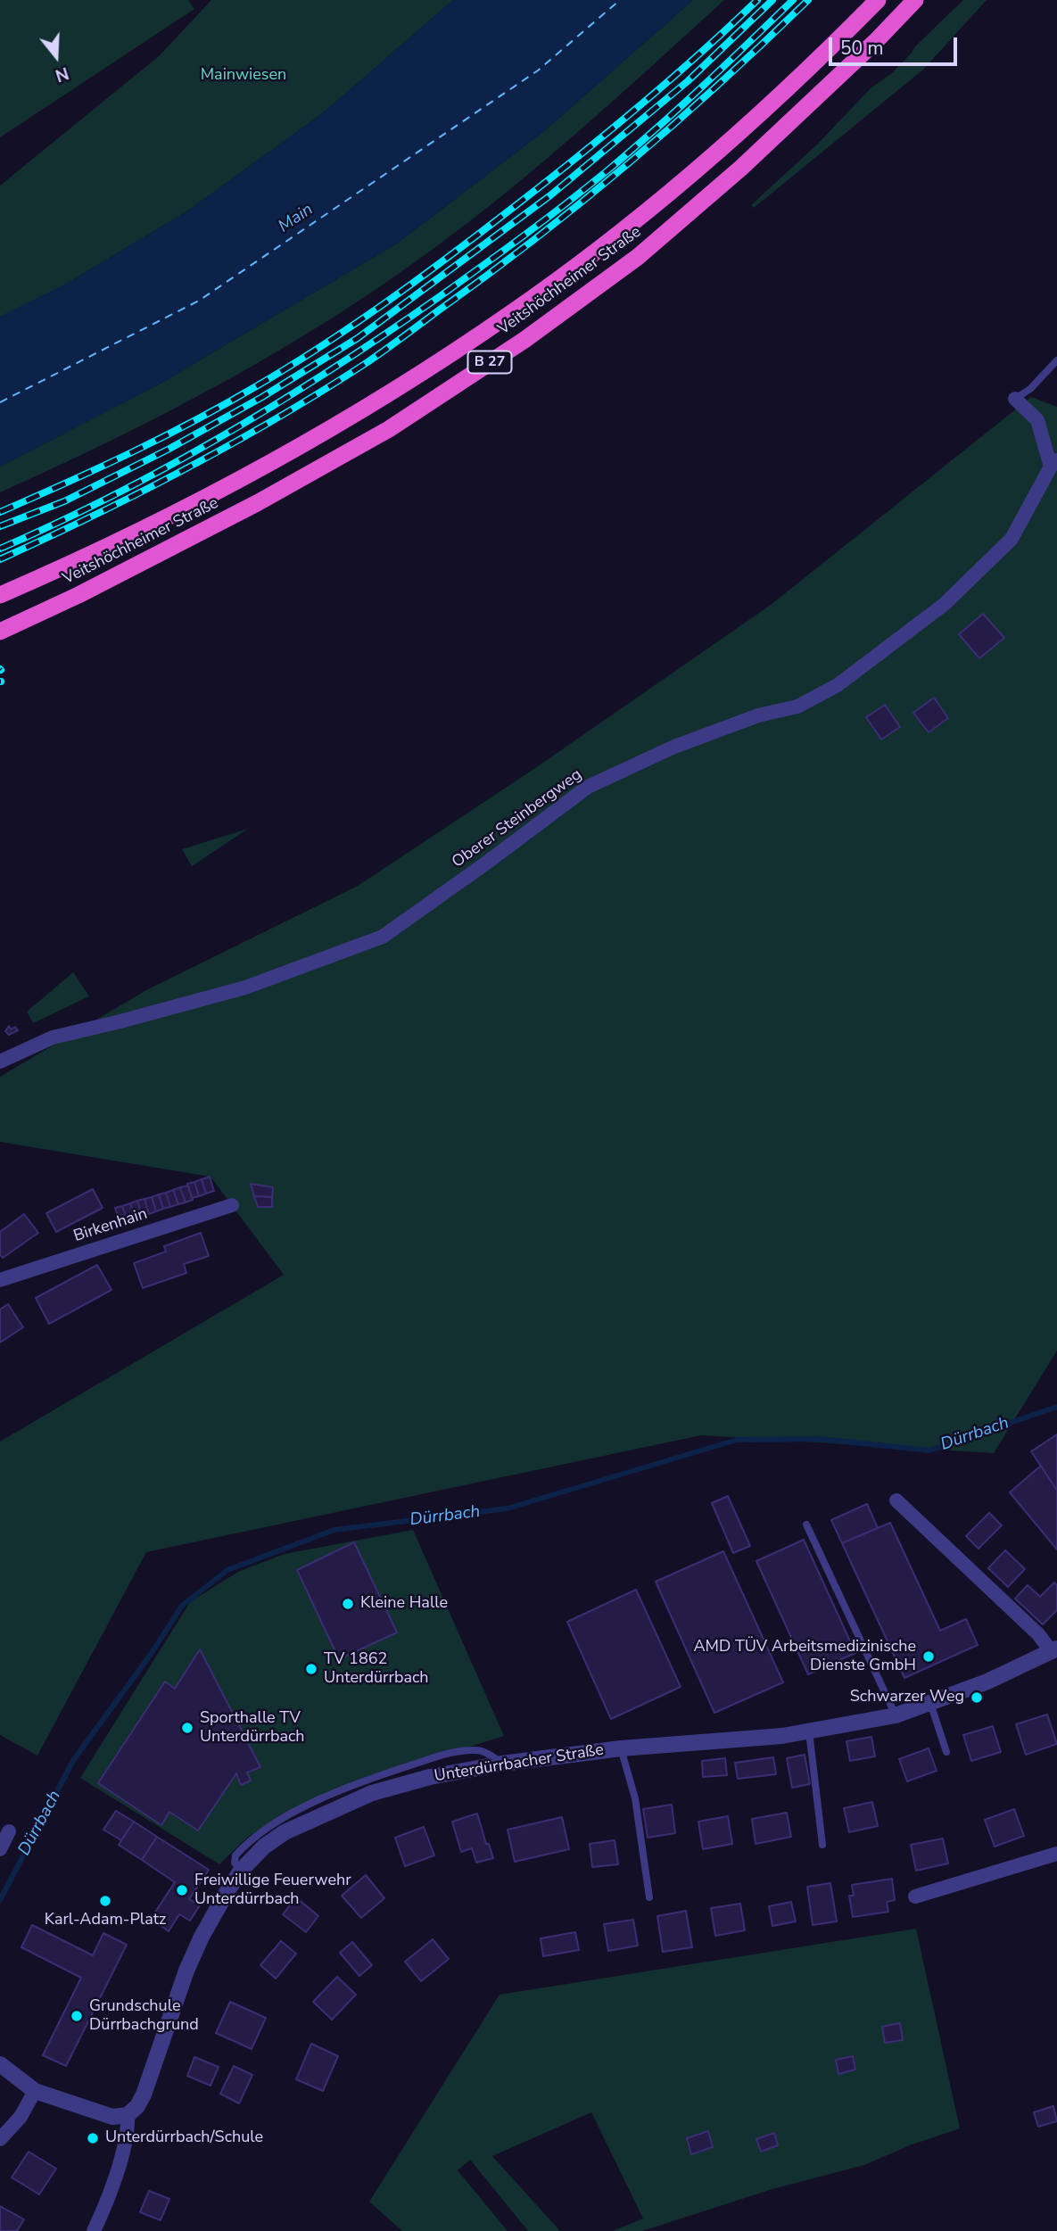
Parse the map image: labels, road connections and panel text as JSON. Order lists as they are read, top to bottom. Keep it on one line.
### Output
{"streets":{"highway":["Veitshöchheimer Straße","B 27"],"street":["Oberer Steinbergweg","Birkenhain","Unterdürrbacher Straße"]},"water":["Main","Dürrbach"],"parks":["Mainwiesen"],"places":["Kleine Halle","AMD TÜV Arbeitsmedizinische Dienste GmbH","TV 1862 Unterdürrbach","Schwarzer Weg","Sporthalle TV Unterdürrbach","Freiwillige Feuerwehr Unterdürrbach","Karl-Adam-Platz","Grundschule Dürrbachgrund","Unterdürrbach/Schule"],"scale_bar":"50 m","north":"bottom"}
